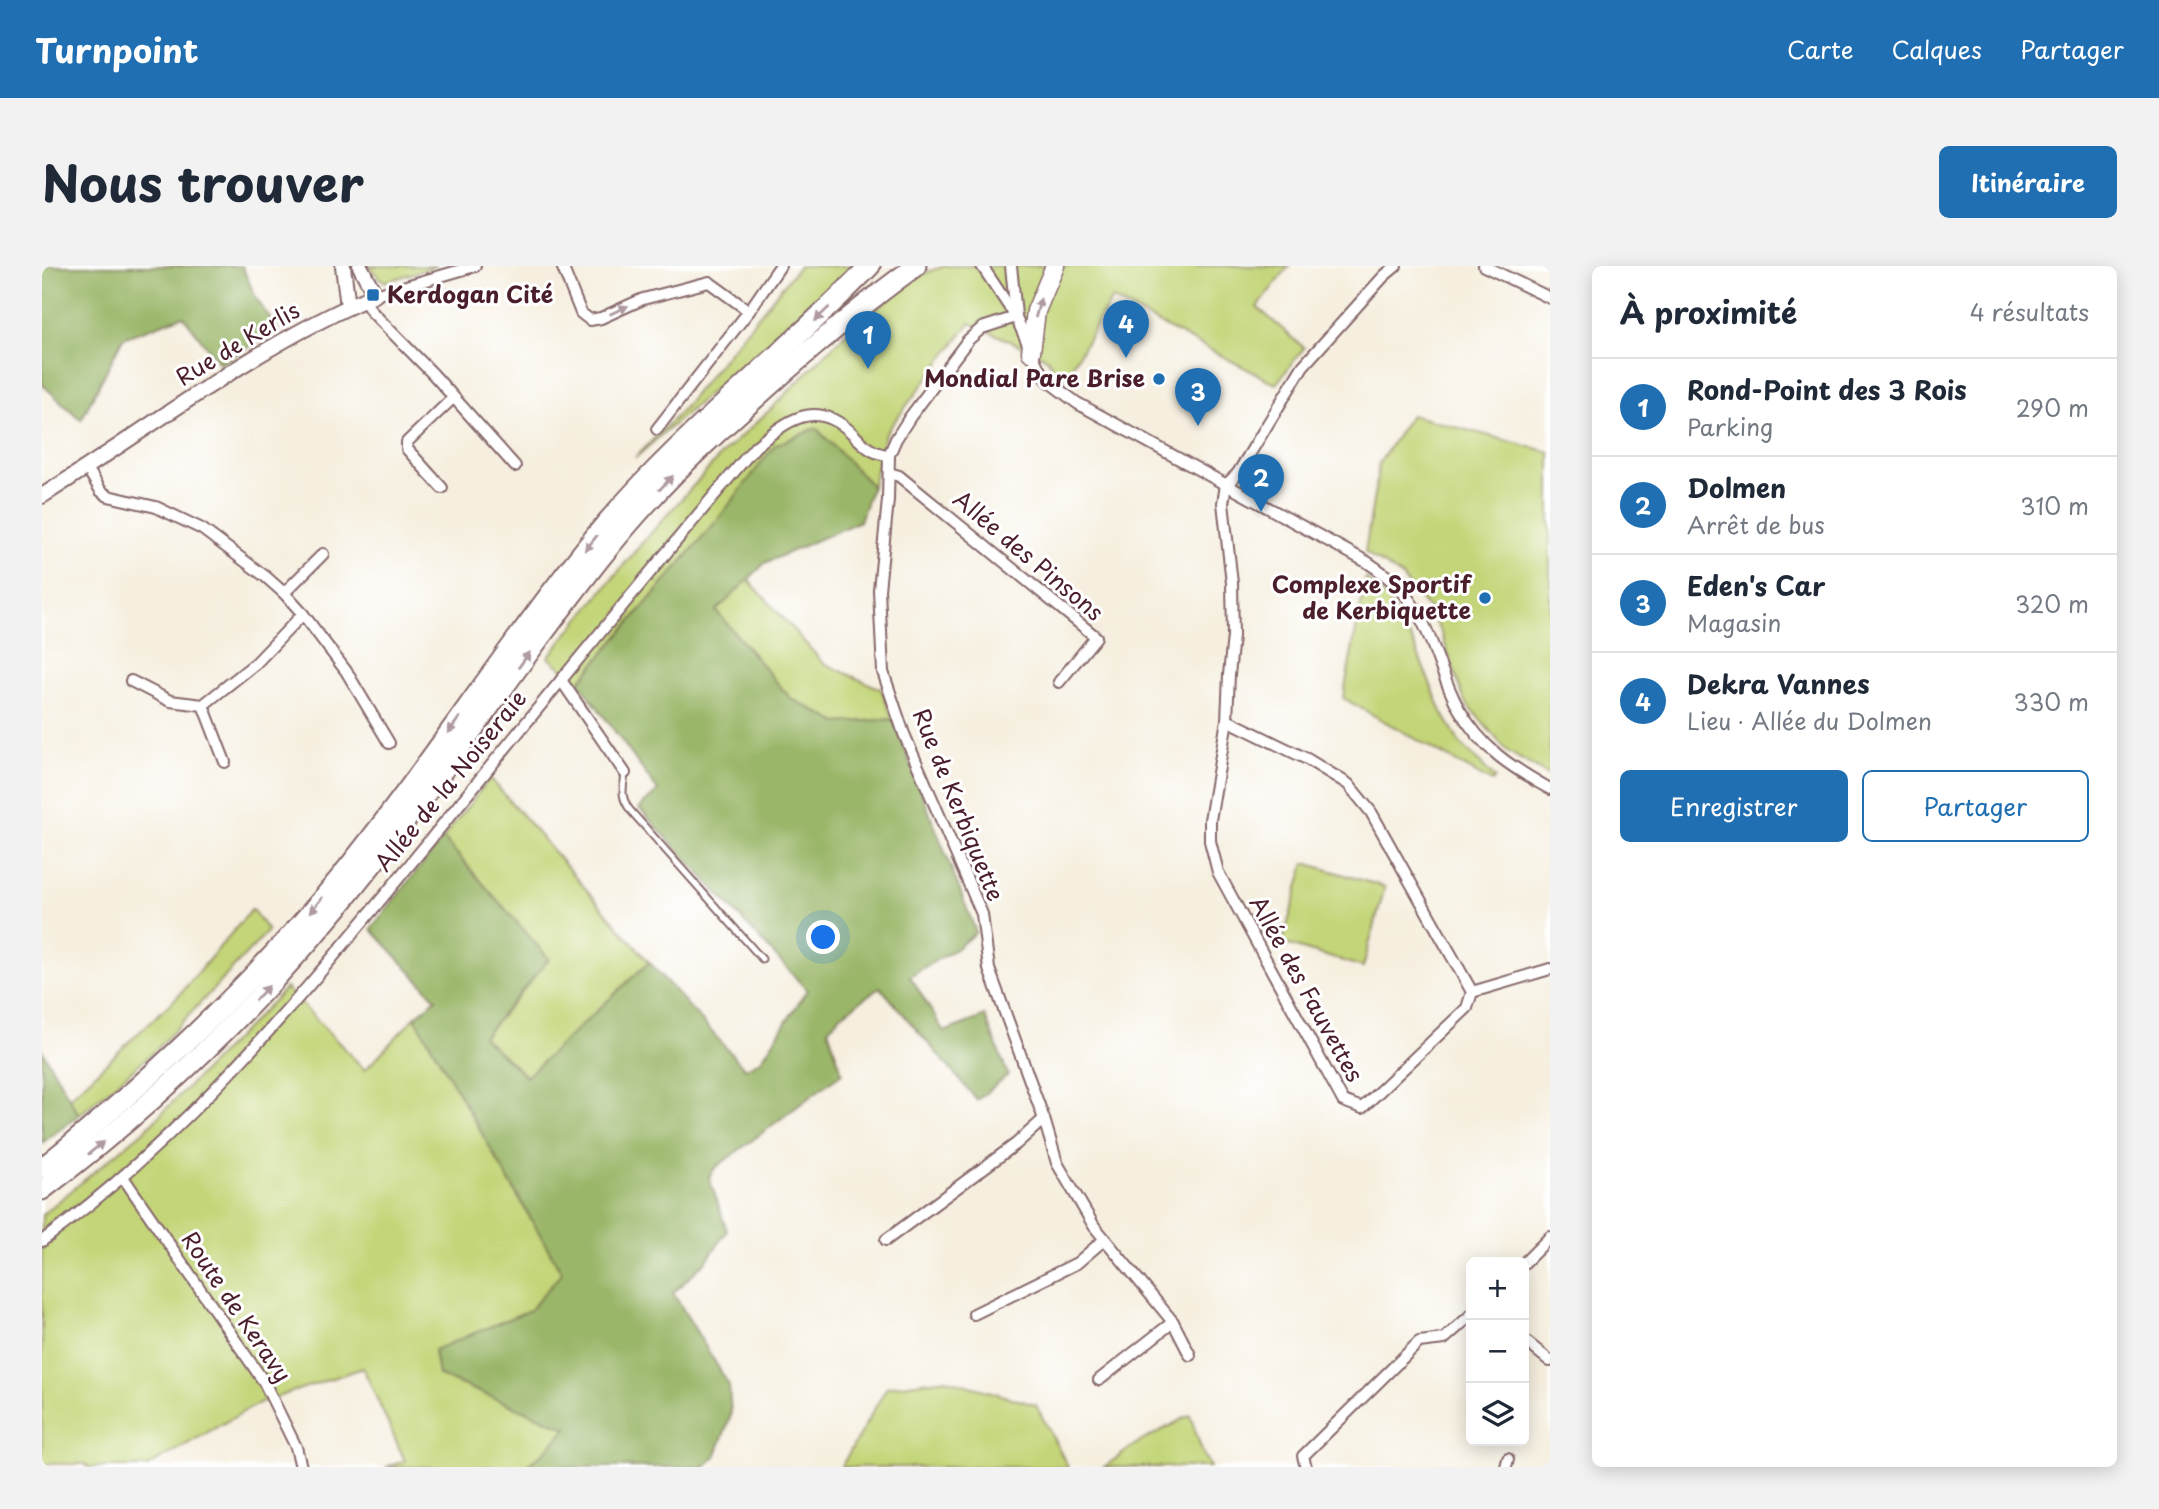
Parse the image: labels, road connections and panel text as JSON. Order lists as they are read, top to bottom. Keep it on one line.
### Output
{"streets":{"street":["Rue de Kerlis","Allée des Pinsons","Allée de la Noiseraie","Rue de Kerbiquette","Allée des Fauvettes","Route de Keravy"]},"crossings":[["Allée des Pinsons","Rue de Kerbiquette"],["Allée de la Noiseraie","Rue de Kerbiquette"],["Allée de la Noiseraie","Route de Keravy"]],"places":{"transit":["Kerdogan Cité"],"other":["Mondial Pare Brise","Complexe Sportif de Kerbiquette"]},"page":{"header":"Turnpoint","nav":["Carte","Calques","Partager"],"title":"Nous trouver","buttons":["Itinéraire",["Enregistrer","Partager"]],"heading":["À proximité","4 résultats"],"pins":["4","1","3","2"],"list":[{"mark":"1","name":"Rond-Point des 3 Rois","note":"Parking","value":"290 m"},{"mark":"2","name":"Dolmen","note":"Arrêt de bus","value":"310 m"},{"mark":"3","name":"Eden's Car","note":"Magasin","value":"320 m"},{"mark":"4","name":"Dekra Vannes","note":"Lieu · Allée du Dolmen","value":"330 m"}],"map_buttons":["+","−"]}}
